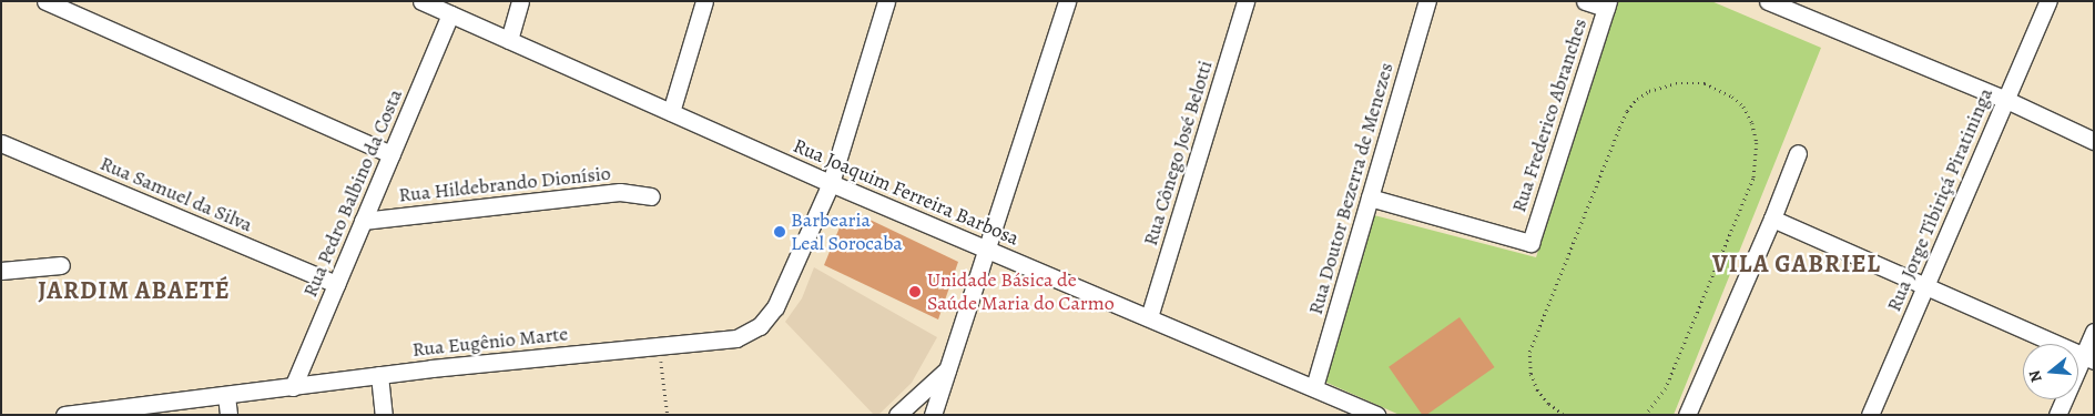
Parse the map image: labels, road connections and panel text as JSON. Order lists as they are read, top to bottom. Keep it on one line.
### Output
{"streets":{"street":["Rua Frederico Abranches","Rua Cônego José Belotti","Rua Hildebrando Dionísio","Rua Doutor Bezerra de Menezes","Rua Joaquim Ferreira Barbosa","Rua Pedro Balbino da Costa","Rua Samuel da Silva","Rua Jorge Tibiriçá Piratininga","Rua Eugênio Marte"]},"crossings":[["Rua Frederico Abranches","Rua Doutor Bezerra de Menezes"],["Rua Cônego José Belotti","Rua Joaquim Ferreira Barbosa"],["Rua Hildebrando Dionísio","Rua Pedro Balbino da Costa"],["Rua Doutor Bezerra de Menezes","Rua Joaquim Ferreira Barbosa"],["Rua Joaquim Ferreira Barbosa","Rua Pedro Balbino da Costa"],["Rua Joaquim Ferreira Barbosa","Rua Eugênio Marte"],["Rua Pedro Balbino da Costa","Rua Samuel da Silva"],["Rua Pedro Balbino da Costa","Rua Eugênio Marte"]],"districts":["VILA GABRIEL","JARDIM ABAETÉ"],"places":["Barbearia Leal Sorocaba","Unidade Básica de Saúde Maria do Carmo"],"north":"left"}
